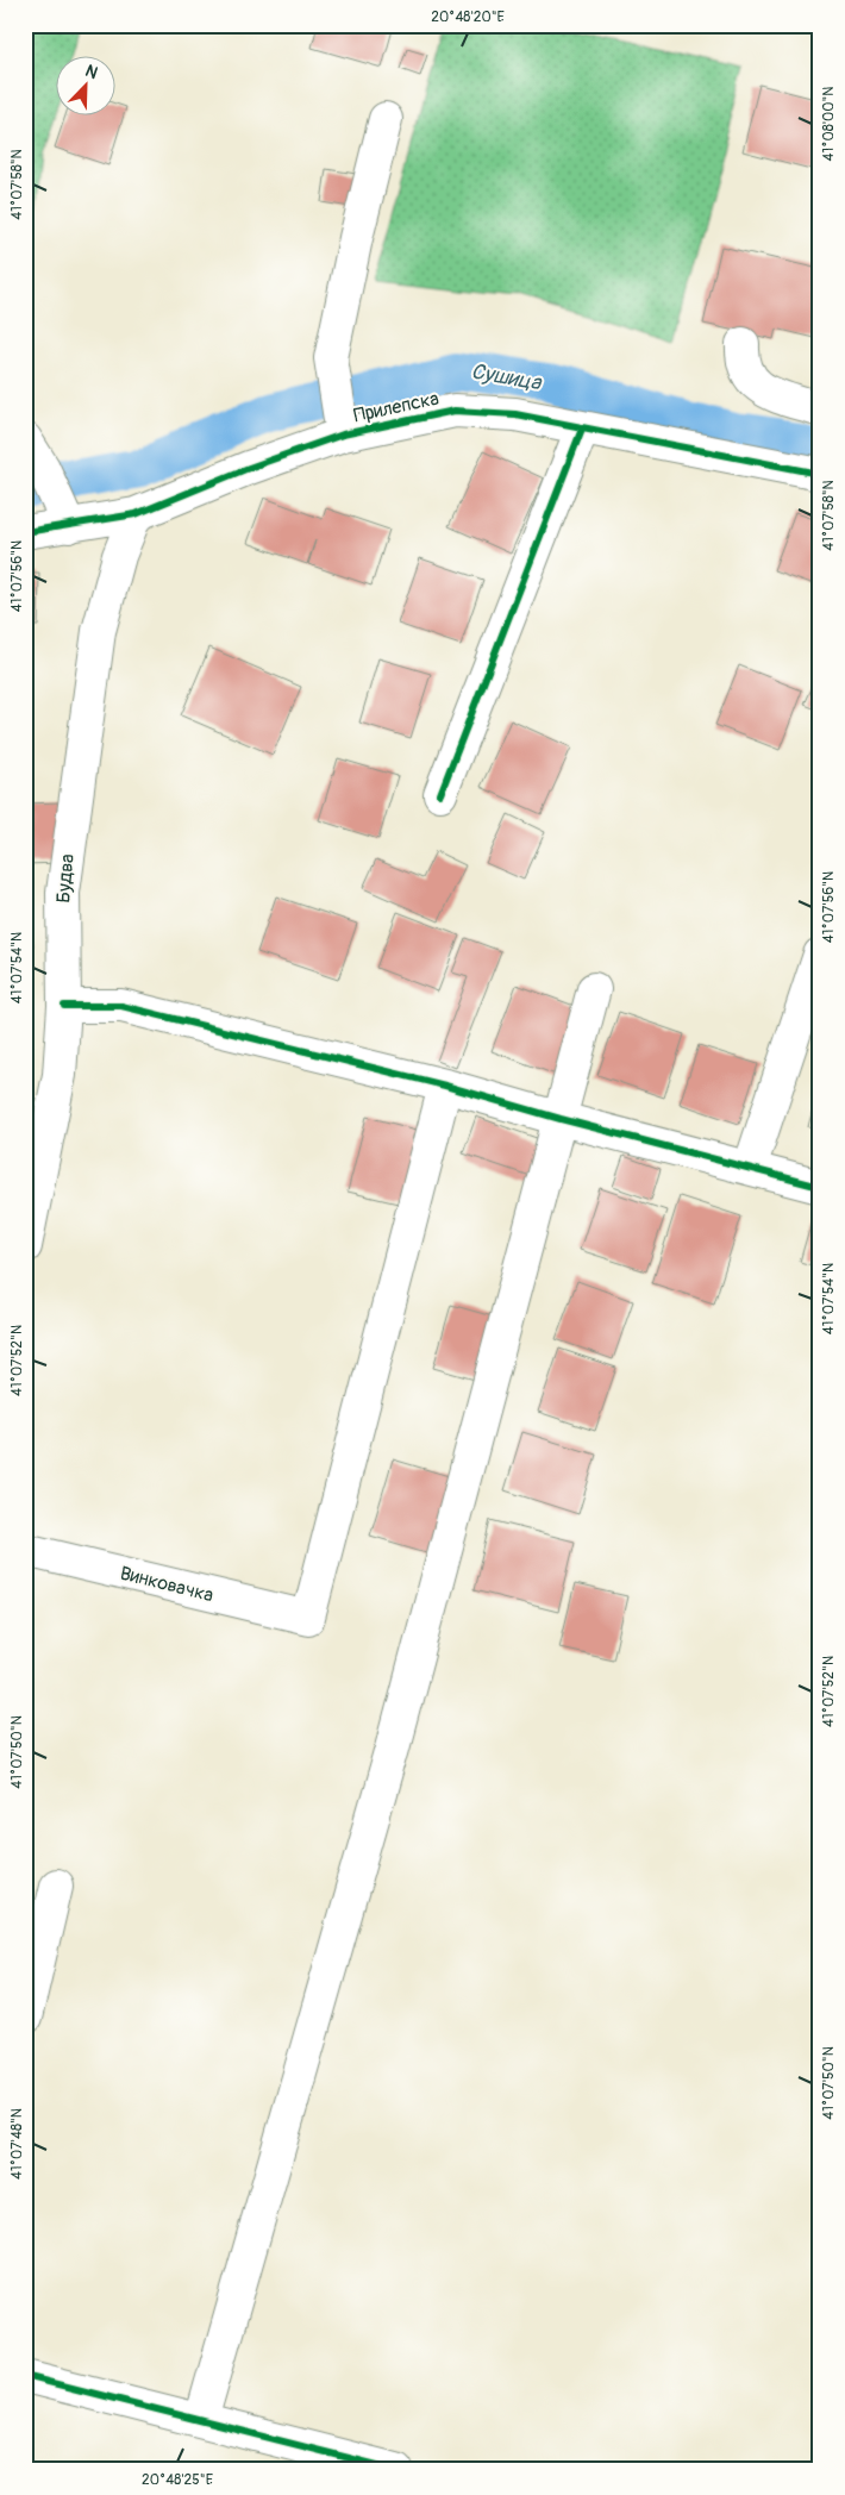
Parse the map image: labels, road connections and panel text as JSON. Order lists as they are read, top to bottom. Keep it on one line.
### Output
{"streets":{"street":["Прилепска","Будва","Винковачка"]},"crossings":[["Прилепска","Будва"]],"water":["Сушица"],"north":"top right","coordinates":["20°48'20\"E","41°08'00\"N","41°07'58\"N","41°07'56\"N","41°07'54\"N","41°07'52\"N","41°07'50\"N","41°07'48\"N","20°48'25\"E"]}
